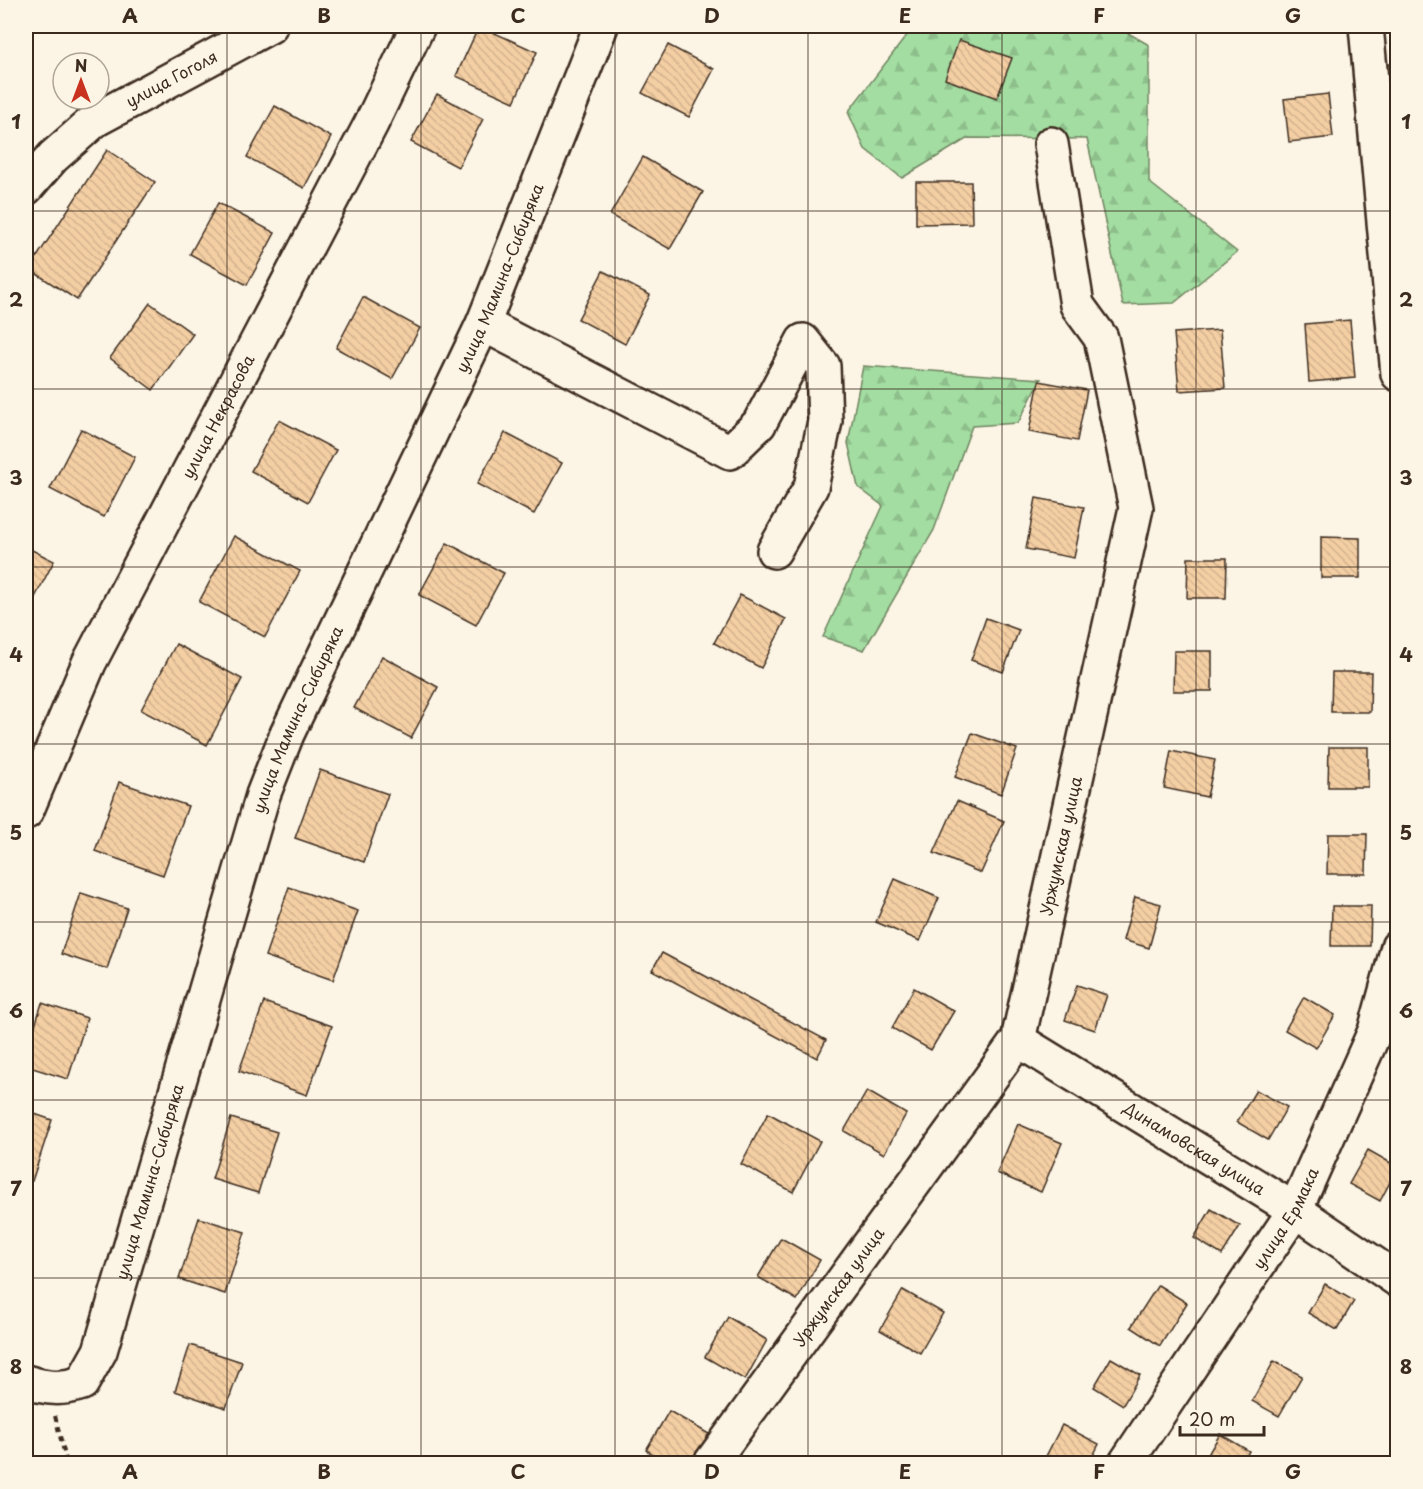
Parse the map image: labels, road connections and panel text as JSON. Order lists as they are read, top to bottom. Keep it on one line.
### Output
{"streets":{"street":["улица Гоголя","улица Мамина-Сибиряка","улица Некрасова","Уржумская улица","Динамовская улица","улица Ермака"]},"crossings":[["Уржумская улица","Динамовская улица"],["Динамовская улица","улица Ермака"]],"scale_bar":"20 m","north":"top","grid":{"columns":["A","B","C","D","E","F","G"],"rows":["1","2","3","4","5","6","7","8"]}}
